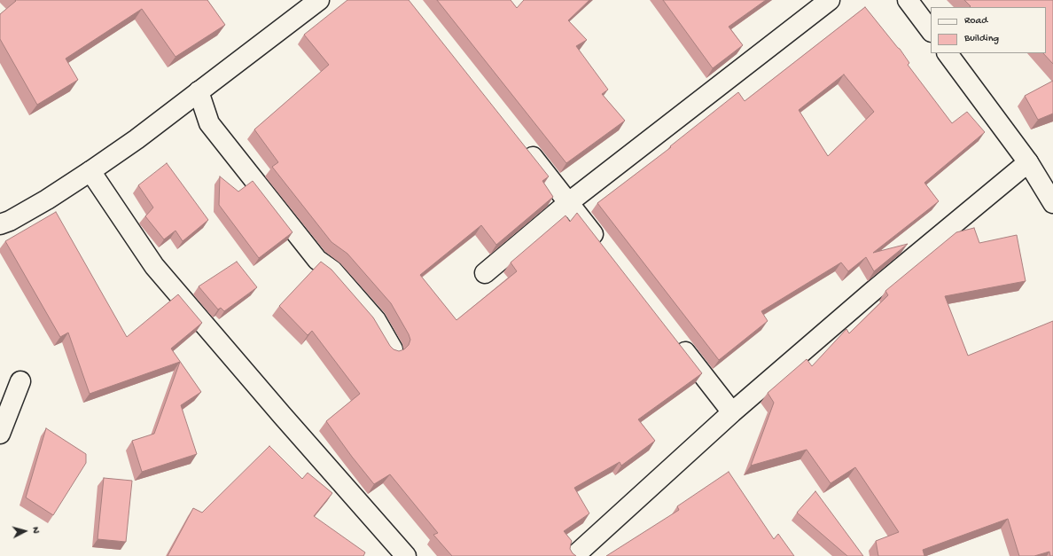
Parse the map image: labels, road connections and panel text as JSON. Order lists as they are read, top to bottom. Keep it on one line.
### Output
{"legend":["Road","Building"],"north":"right"}
